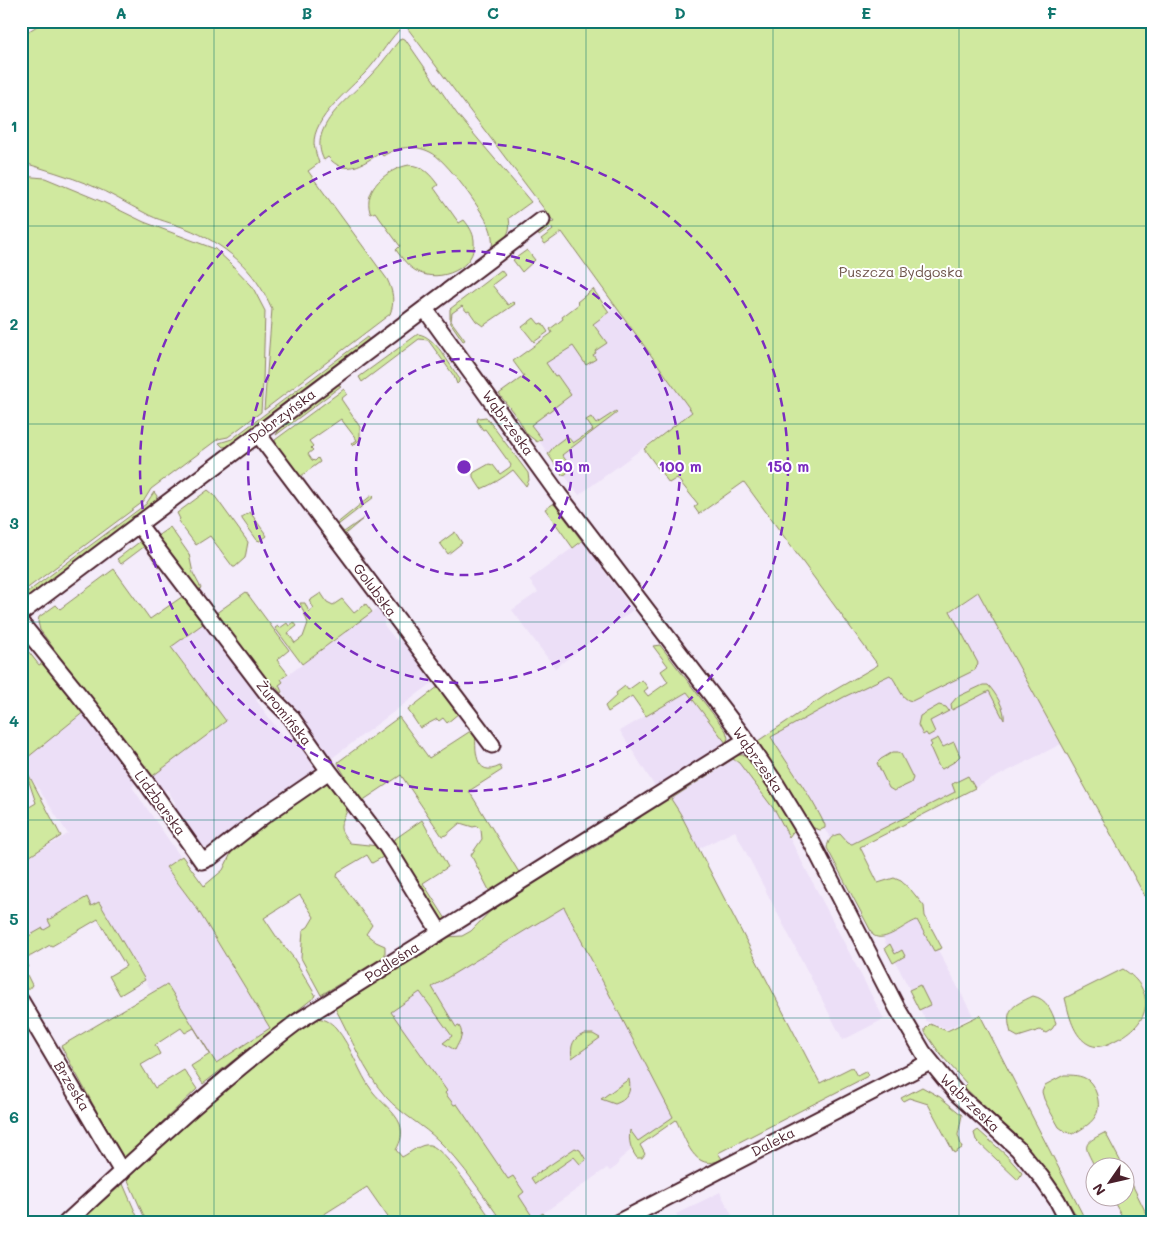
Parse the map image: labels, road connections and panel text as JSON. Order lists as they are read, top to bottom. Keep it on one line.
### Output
{"streets":{"street":["Dobrzyńska","Wąbrzeska","Golubska","Żuromińska","Lidzbarska","Podleśna","Brzeska","Daleka"]},"crossings":[["Dobrzyńska","Wąbrzeska"],["Dobrzyńska","Golubska"],["Dobrzyńska","Żuromińska"],["Wąbrzeska","Podleśna"],["Wąbrzeska","Daleka"],["Żuromińska","Lidzbarska"],["Żuromińska","Podleśna"],["Podleśna","Brzeska"]],"parks":["Puszcza Bydgoska"],"north":"bottom left","grid":{"columns":["A","B","C","D","E","F"],"rows":["1","2","3","4","5","6"]},"rings":["50 m","100 m","150 m"]}
